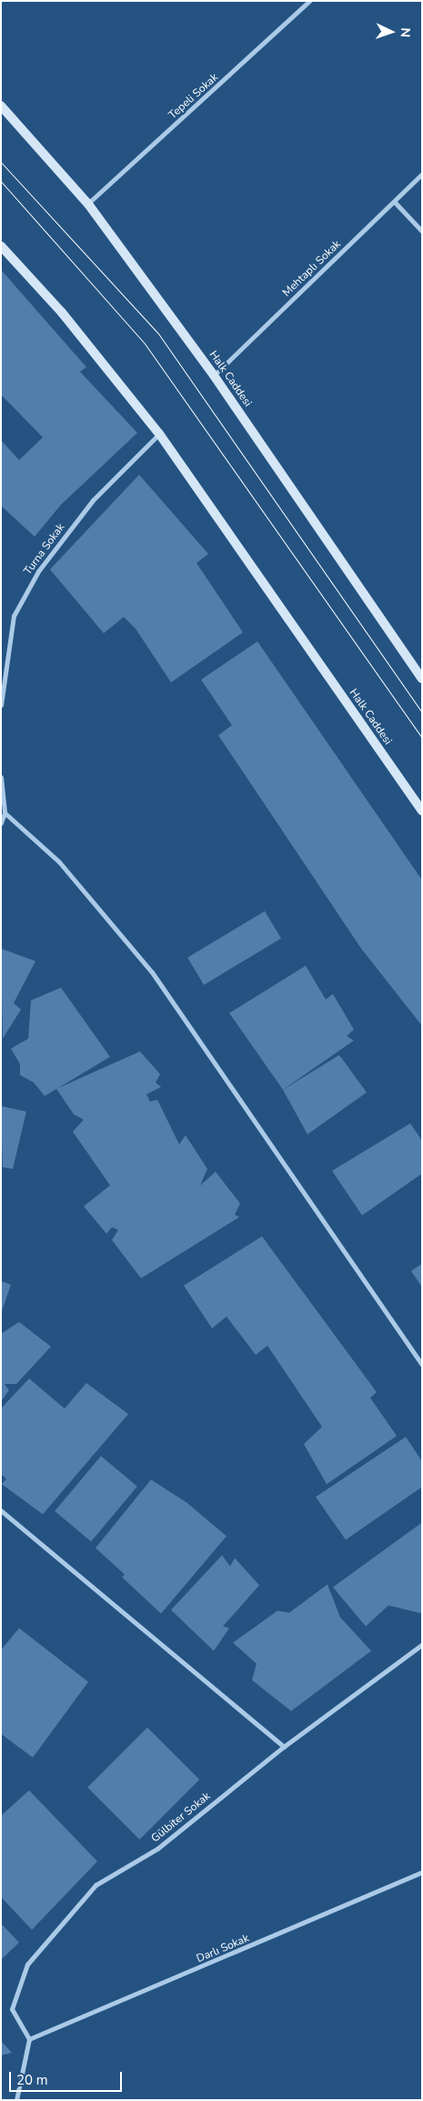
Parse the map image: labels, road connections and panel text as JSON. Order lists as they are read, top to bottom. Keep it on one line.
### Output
{"streets":{"main road":["Halk Caddesi"],"street":["Tepeli Sokak","Mehtaplı Sokak","Turna Sokak","Gülbiter Sokak","Darlı Sokak"]},"crossings":[["Tepeli Sokak","Halk Caddesi"],["Mehtaplı Sokak","Halk Caddesi"],["Halk Caddesi","Turna Sokak"],["Gülbiter Sokak","Darlı Sokak"]],"scale_bar":"20 m","north":"right"}
